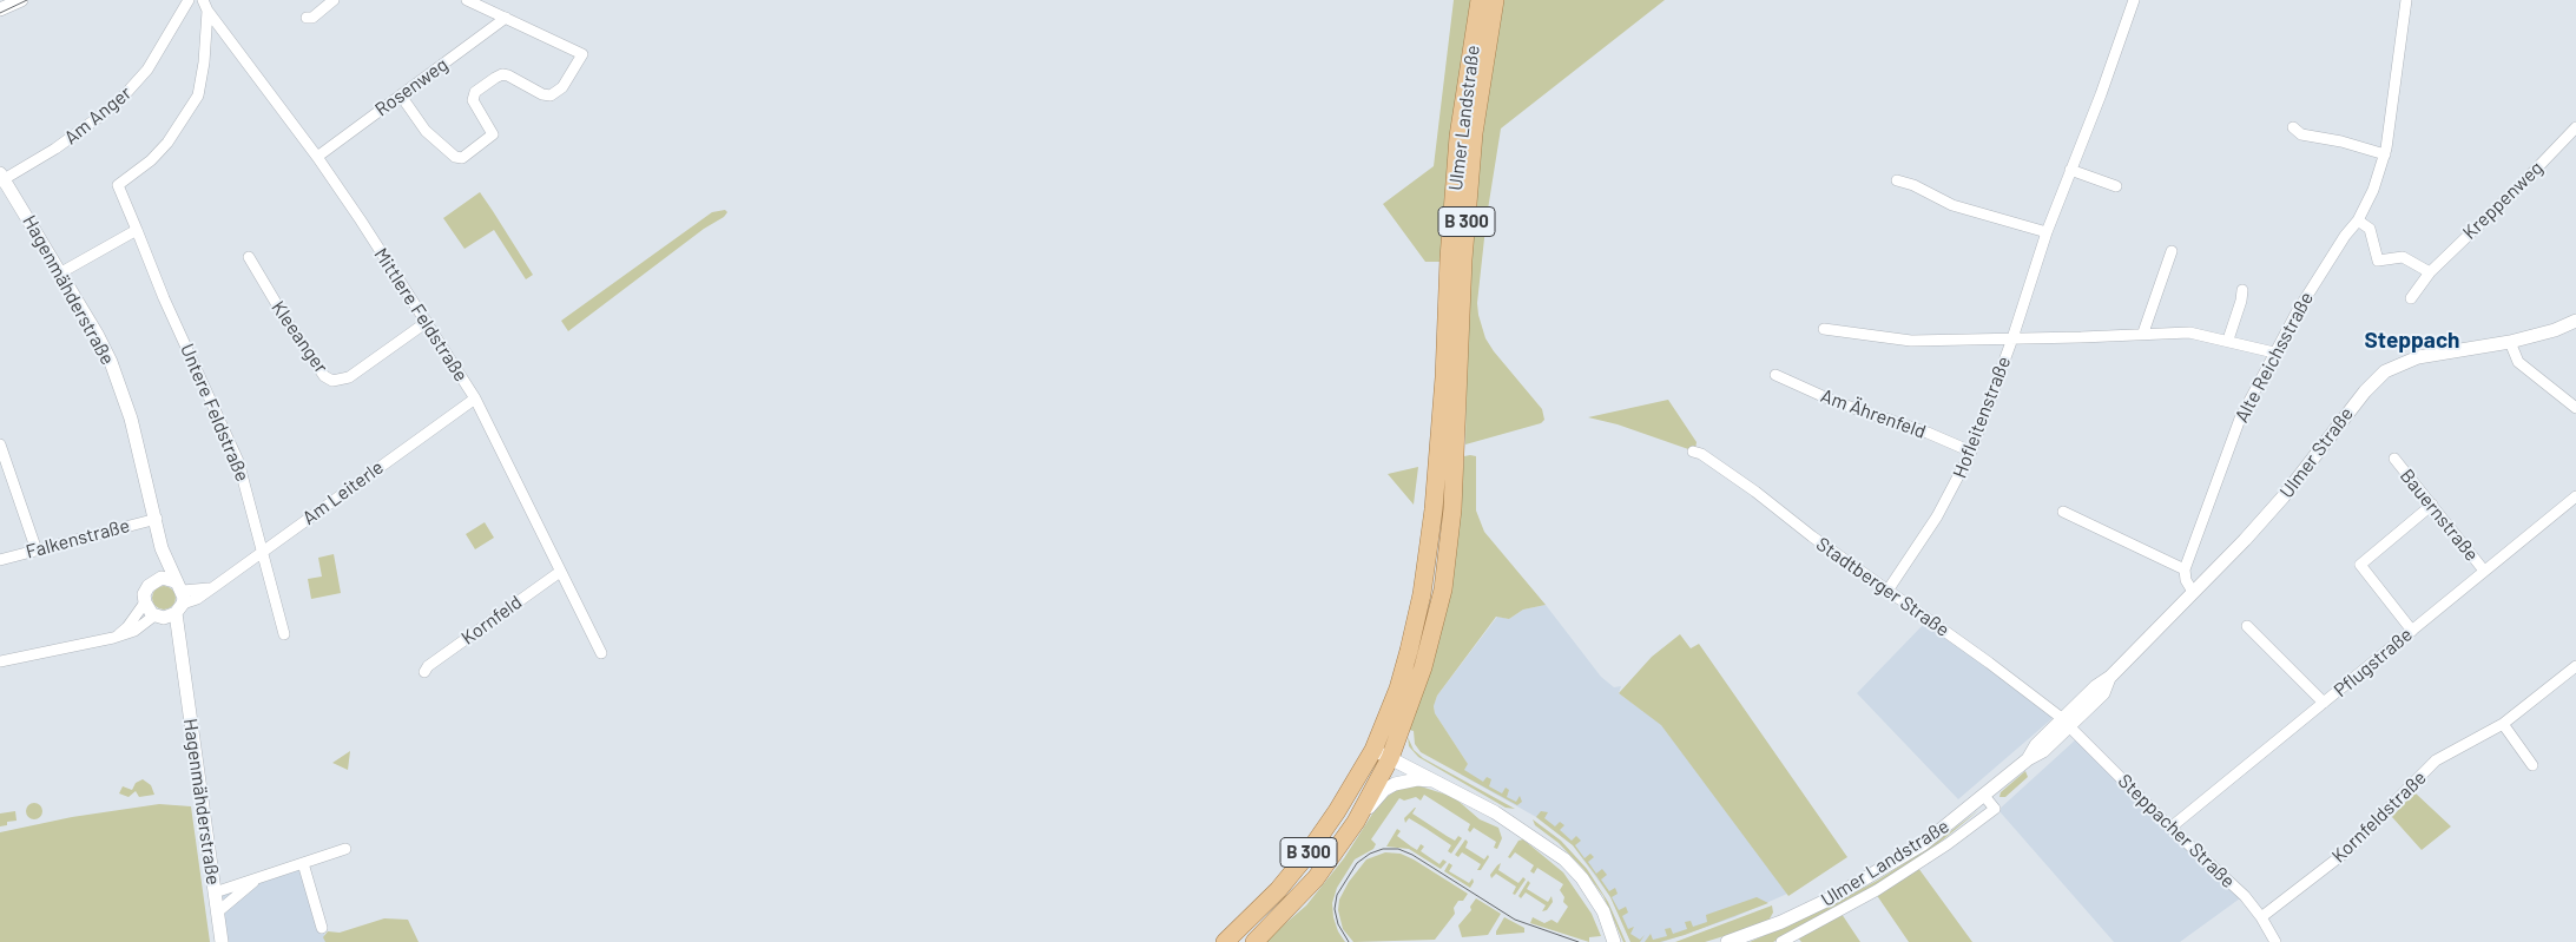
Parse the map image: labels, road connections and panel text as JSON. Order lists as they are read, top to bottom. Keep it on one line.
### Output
{"streets":{"main road":["Ulmer Landstraße","B 300"],"street":["Rosenweg","Am Anger","Kreppenweg","Hagenmähderstraße","Mittlere Feldstraße","Kleeanger","Alte Reichsstraße","Untere Feldstraße","Am Ährenfeld","Hofleitenstraße","Ulmer Straße","Am Leiterle","Bauernstraße","Falkenstraße","Stadtberger Straße","Kornfeld","Pflugstraße","Kornfeldstraße","Steppacher Straße"]},"crossings":[["Rosenweg","Mittlere Feldstraße"],["Am Anger","Hagenmähderstraße"],["Ulmer Landstraße","B 300"],["Ulmer Landstraße","Ulmer Straße"],["Hagenmähderstraße","Am Leiterle"],["Hagenmähderstraße","Falkenstraße"],["Mittlere Feldstraße","Kleeanger"],["Mittlere Feldstraße","Untere Feldstraße"],["Mittlere Feldstraße","Am Leiterle"],["Mittlere Feldstraße","Kornfeld"],["Untere Feldstraße","Am Leiterle"],["Am Ährenfeld","Hofleitenstraße"],["Hofleitenstraße","Stadtberger Straße"],["Ulmer Straße","Stadtberger Straße"],["Ulmer Straße","Steppacher Straße"],["Bauernstraße","Pflugstraße"],["Stadtberger Straße","Steppacher Straße"],["Pflugstraße","Steppacher Straße"],["Kornfeldstraße","Steppacher Straße"]],"districts":["Steppach"]}
